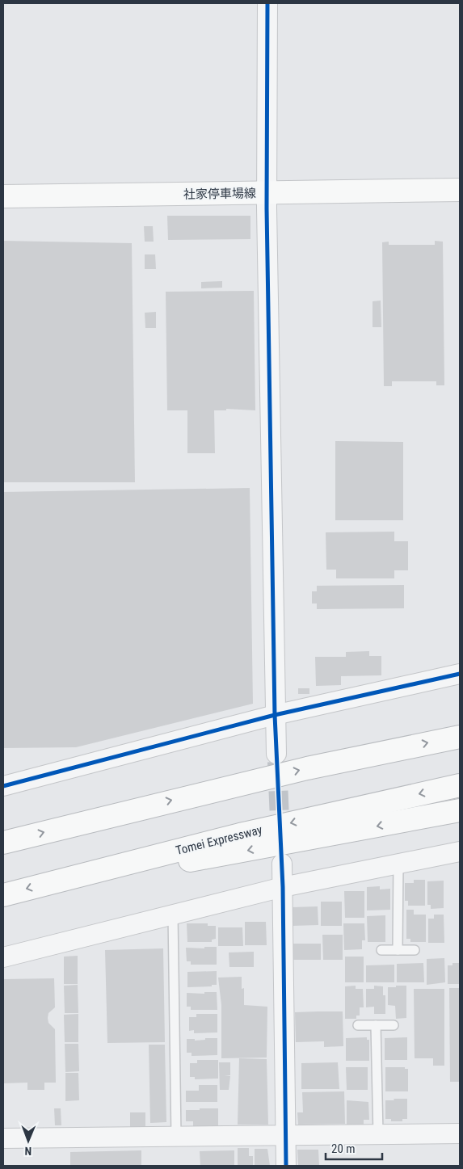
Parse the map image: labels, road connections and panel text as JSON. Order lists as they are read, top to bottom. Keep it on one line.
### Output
{"streets":{"main road":["社家停車場線","Tomei Expressway"]},"scale_bar":"20 m","north":"bottom"}
